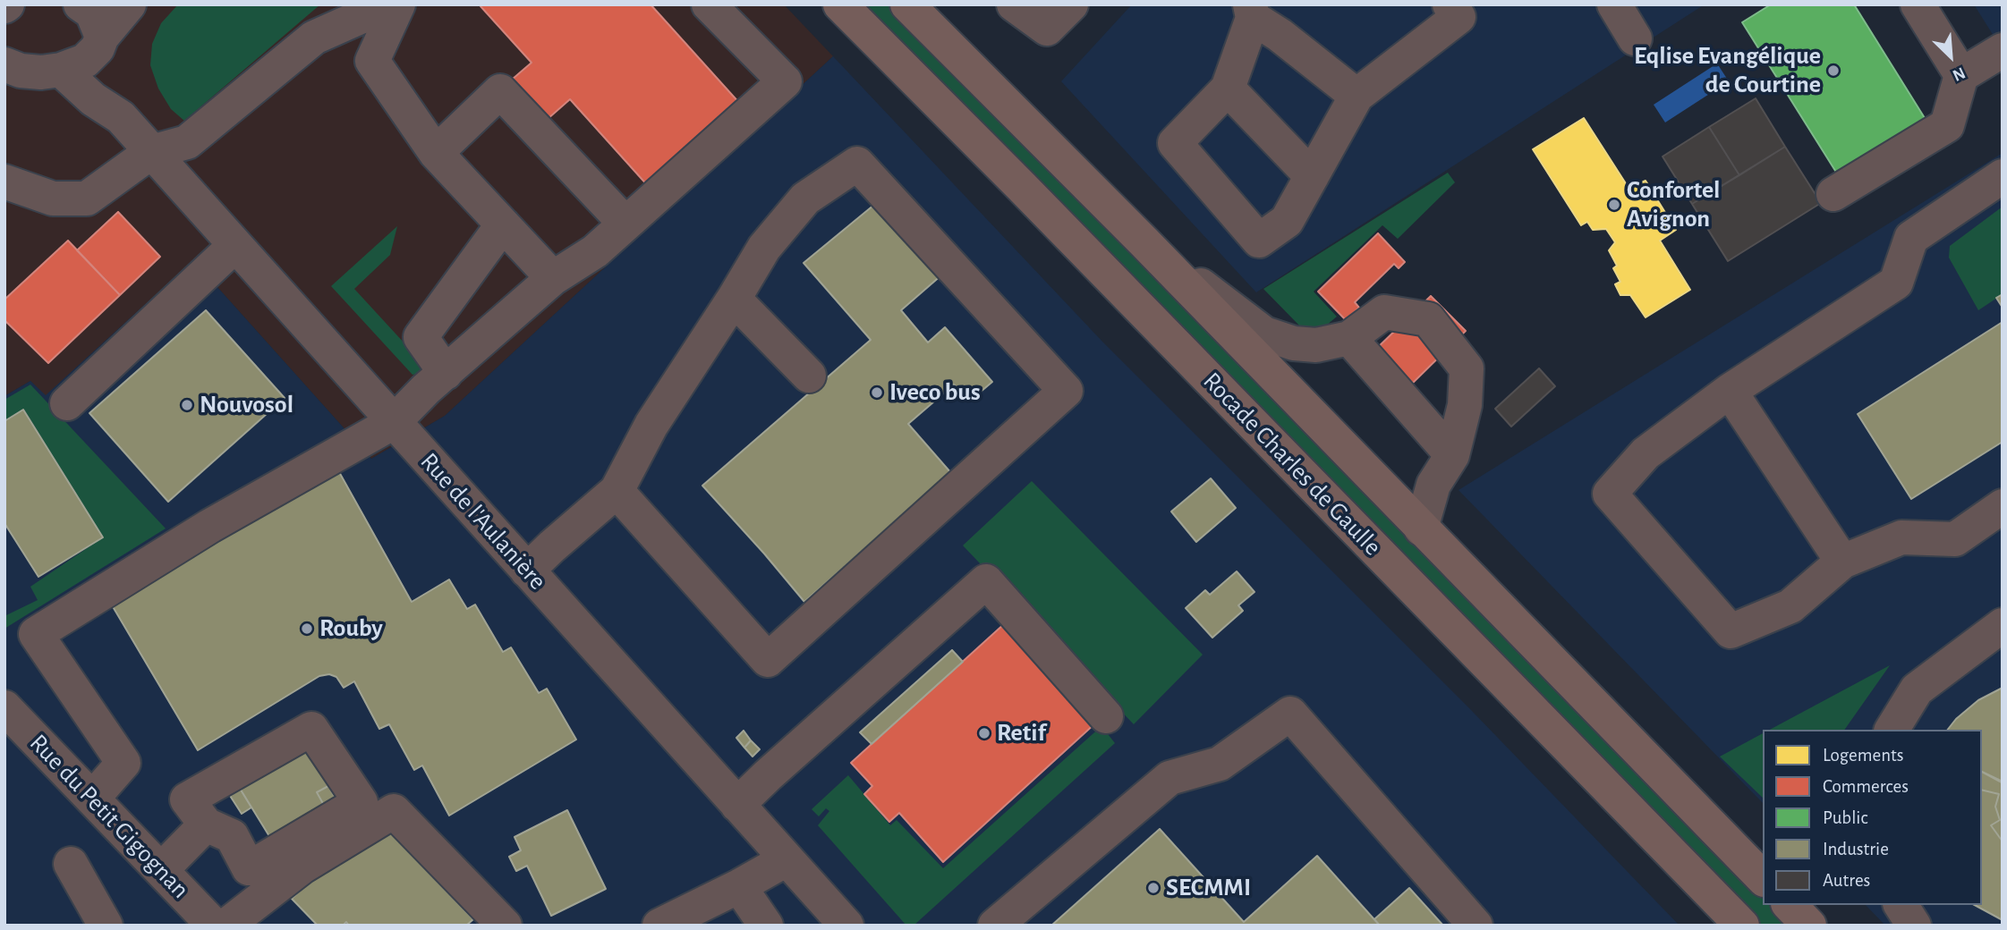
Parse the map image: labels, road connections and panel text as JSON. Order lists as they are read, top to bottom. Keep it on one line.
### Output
{"streets":{"main road":["Rocade Charles de Gaulle"],"street":["Rue de l'Aulanière","Rue du Petit Gigognan"]},"places":["Eqlise Evangélique de Courtine","Confortel Avignon","Iveco bus","Nouvosol","Rouby","Retif","SECMMI"],"legend":["Logements","Commerces","Public","Industrie","Autres"],"north":"bottom right"}
